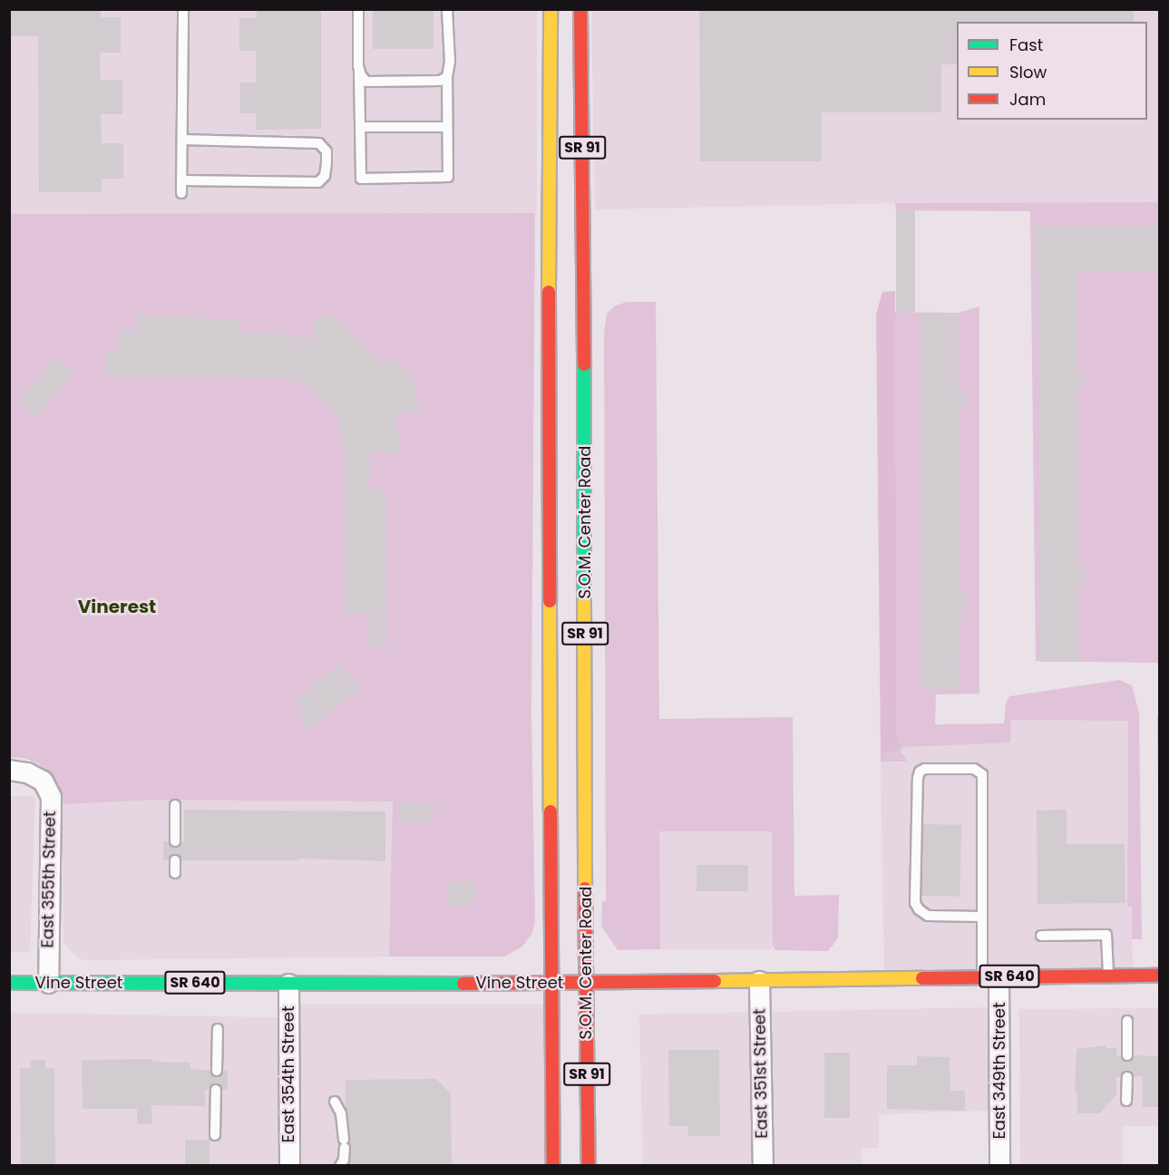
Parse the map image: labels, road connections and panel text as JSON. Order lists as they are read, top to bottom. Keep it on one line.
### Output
{"streets":{"main road":["SR 91","S.O.M. Center Road","SR 640","Vine Street"],"street":["East 355th Street","East 349th Street","East 351st Street","East 354th Street"]},"crossings":[["S.O.M. Center Road","Vine Street"],["East 355th Street","Vine Street"],["Vine Street","East 349th Street"],["Vine Street","East 351st Street"],["Vine Street","East 354th Street"]],"districts":["Vinerest"],"legend":["Fast","Slow","Jam"]}
